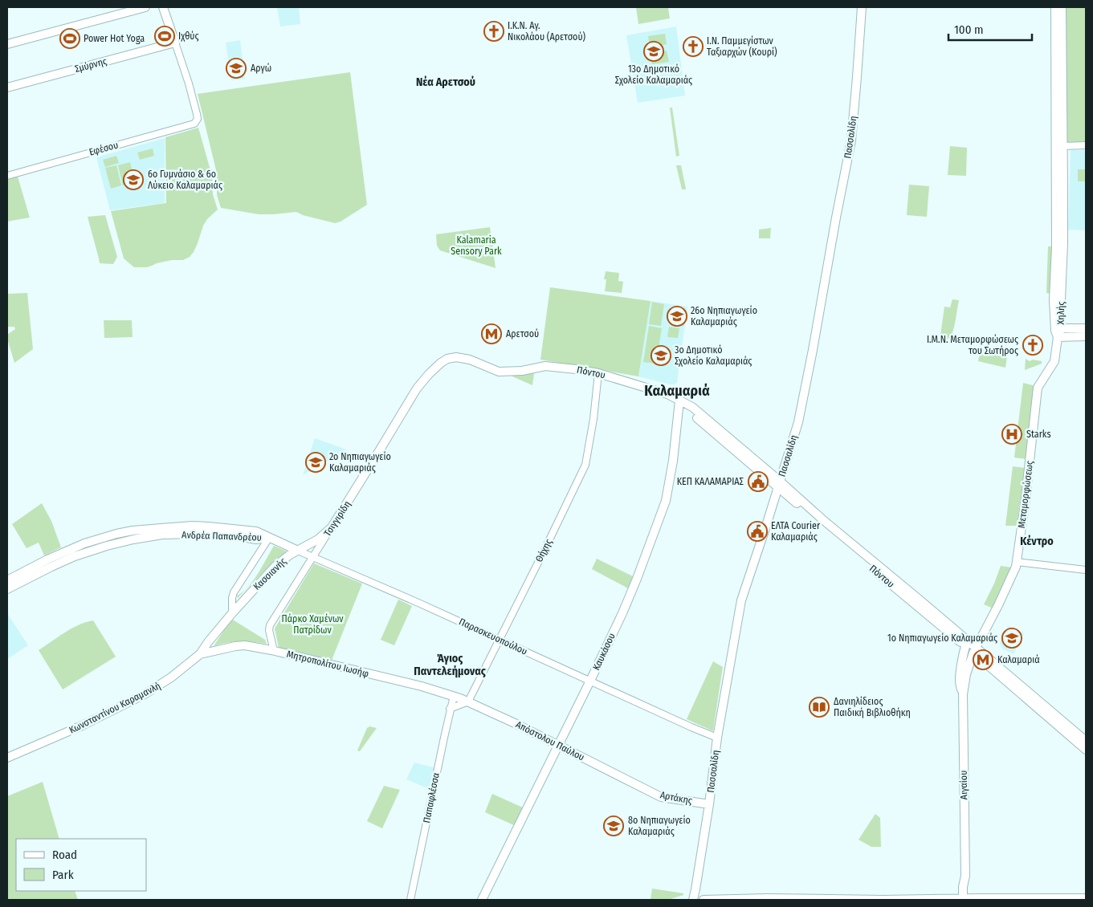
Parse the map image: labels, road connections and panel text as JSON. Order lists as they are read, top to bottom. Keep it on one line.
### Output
{"streets":{"main road":["Σμύρνης","Πασσαλίδη","Χηλής","Πόντου","Μεταμορφώσεως","Τσιγγιρίδη","Ανδρέα Παπανδρέου","Κασσιανής","Παρασκευοπούλου","Καυκάσου","Μητροπολίτου Ιωσήφ","Κωνσταντίνου Καραμανλή","Απόστολου Παύλου","Αιγαίου","Αρτάκης"],"street":["Εφέσου","Θήχης","Παπαφλέσσα"]},"crossings":[["Σμύρνης","Εφέσου"],["Πασσαλίδη","Πόντου"],["Πασσαλίδη","Παρασκευοπούλου"],["Πασσαλίδη","Αρτάκης"],["Χηλής","Μεταμορφώσεως"],["Πόντου","Μεταμορφώσεως"],["Πόντου","Τσιγγιρίδη"],["Πόντου","Θήχης"],["Πόντου","Καυκάσου"],["Πόντου","Αιγαίου"],["Μεταμορφώσεως","Αιγαίου"],["Τσιγγιρίδη","Κασσιανής"],["Τσιγγιρίδη","Παρασκευοπούλου"],["Τσιγγιρίδη","Μητροπολίτου Ιωσήφ"],["Ανδρέα Παπανδρέου","Παρασκευοπούλου"],["Θήχης","Παρασκευοπούλου"],["Θήχης","Απόστολου Παύλου"],["Κασσιανής","Παρασκευοπούλου"],["Κασσιανής","Κωνσταντίνου Καραμανλή"],["Παρασκευοπούλου","Καυκάσου"],["Καυκάσου","Απόστολου Παύλου"],["Μητροπολίτου Ιωσήφ","Κωνσταντίνου Καραμανλή"],["Μητροπολίτου Ιωσήφ","Απόστολου Παύλου"],["Μητροπολίτου Ιωσήφ","Παπαφλέσσα"],["Απόστολου Παύλου","Παπαφλέσσα"],["Απόστολου Παύλου","Αρτάκης"]],"districts":["Νέα Αρετσού","Καλαμαριά","Κέντρο","Άγιος Παντελεήμονας"],"parks":["Kalamaria Sensory Park","Πάρκο Χαμένων Πατρίδων"],"places":{"church":["Ι.Κ.Ν. Αγ. Νικολάου (Αρετσού)","Ι.Ν. Παμμεγίστων Ταξιαρχών (Κουρί)","Ι.Μ.Ν. Μεταμορφώσεως του Σωτήρος"],"sports":["Ιχθύς","Power Hot Yoga"],"school or university":["13ο Δημοτικό Σχολείο Καλαμαριάς","Αργώ","6ο Γυμνάσιο & 6ο Λύκειο Καλαμαριάς","26ο Νηπιαγωγείο Καλαμαριάς","3ο Δημοτικό Σχολείο Καλαμαριάς","2ο Νηπιαγωγείο Καλαμαριάς","1ο Νηπιαγωγείο Καλαμαριάς","8ο Νηπιαγωγείο Καλαμαριάς"],"metro station":["Αρετσού","Καλαμαριά"],"hospital":["Starks"],"public building":["ΚΕΠ ΚΑΛΑΜΑΡΙΑΣ","ΕΛΤΑ Courier Καλαμαριάς"],"library":["Δανιηλίδειος Παιδική Βιβλιοθήκη"]},"legend":["Road","Park"],"scale_bar":"100 m"}
